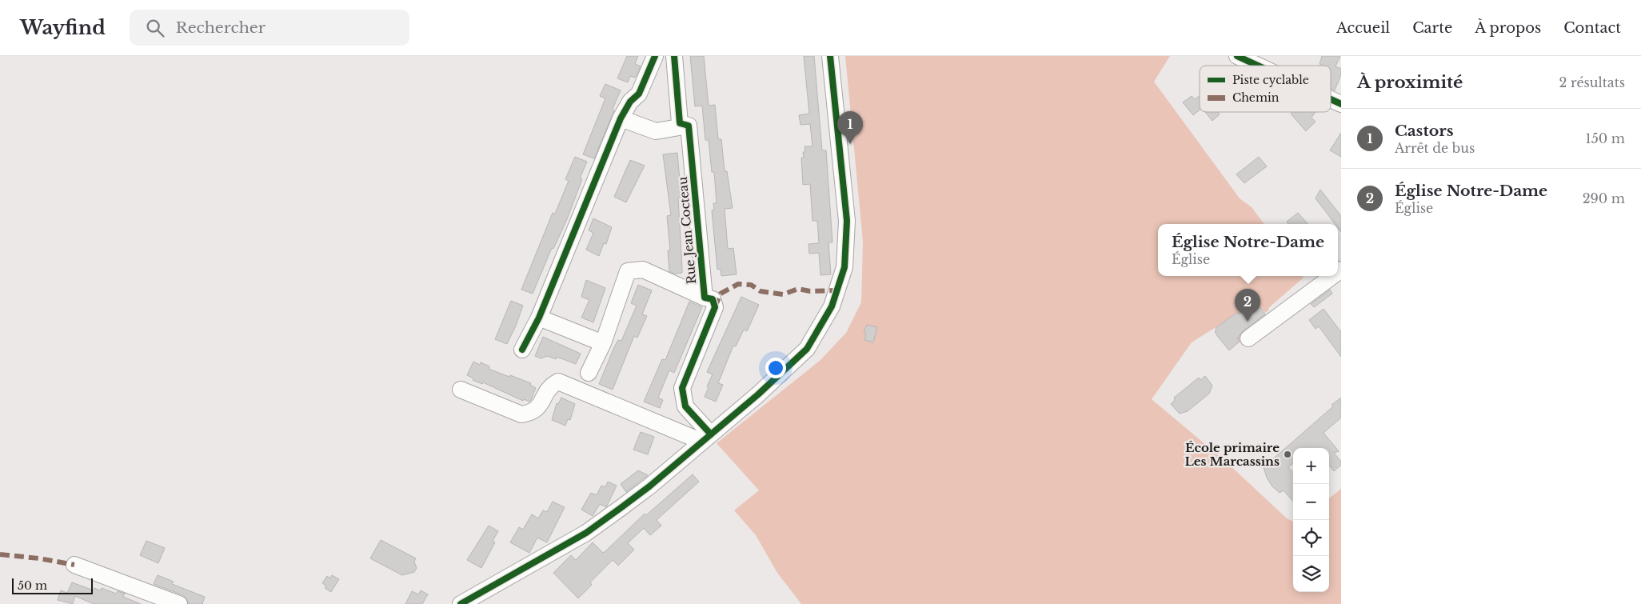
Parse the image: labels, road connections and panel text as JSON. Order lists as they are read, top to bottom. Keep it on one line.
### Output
{"streets":{"street":["Rue Jean Cocteau"]},"places":["École primaire Les Marcassins"],"legend":["Piste cyclable","Chemin"],"scale_bar":"50 m","page":{"header":"Wayfind","search":"Rechercher","nav":["Accueil","Carte","À propos","Contact"],"heading":["À proximité","2 résultats"],"list":[{"mark":"1","name":"Castors","note":"Arrêt de bus","value":"150 m"},{"mark":"2","name":"Église Notre-Dame","note":"Église","value":"290 m"}],"pins":["1","2"],"popup":["Église Notre-Dame","Église"],"map_buttons":["+","−"],"scale":"50 m"}}
